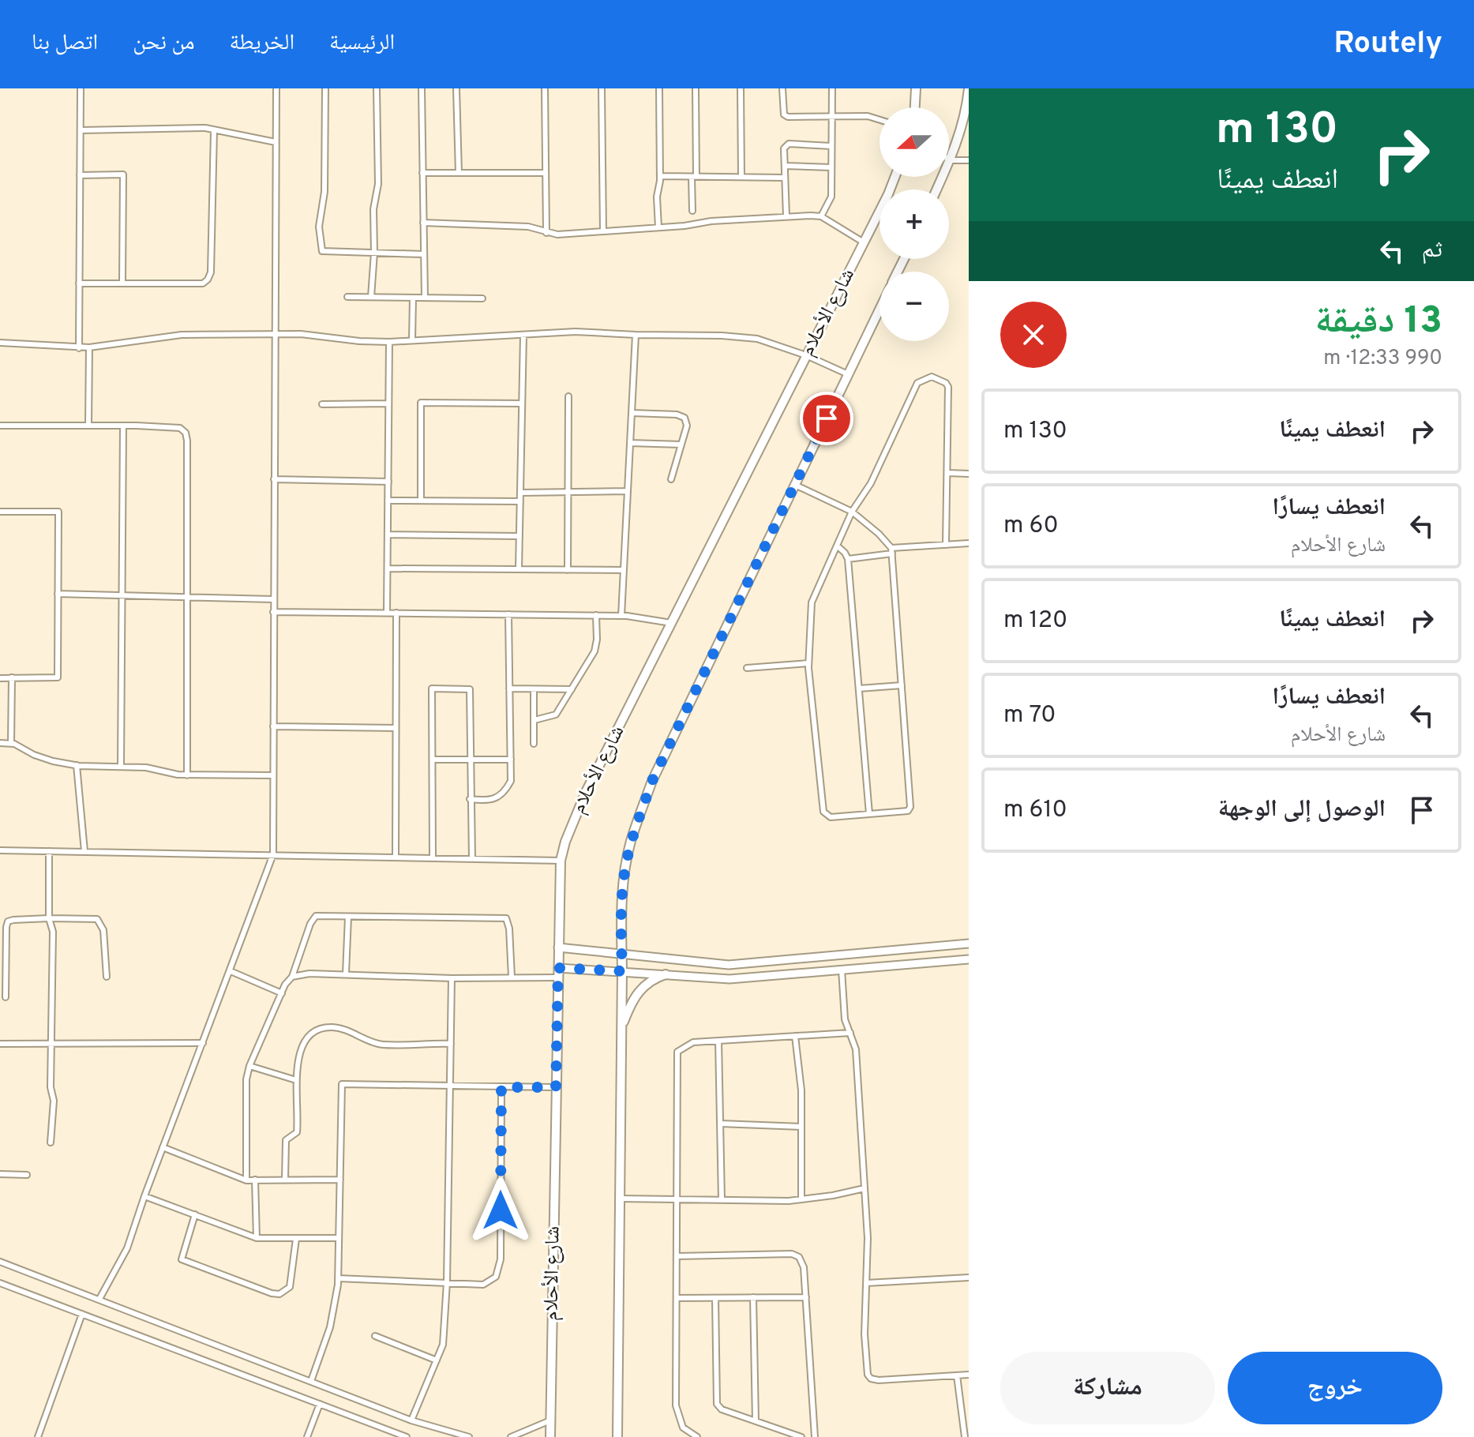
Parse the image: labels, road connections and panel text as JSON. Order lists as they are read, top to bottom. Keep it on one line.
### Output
{"streets":{"main road":["شارع الأحلام"]},"north":"left","page":{"header":"Routely","nav":["الرئيسية","الخريطة","من نحن","اتصل بنا"],"turn":["130 m","انعطف يمينًا"],"map_buttons":["+","−"],"then":"ثم","heading":["13 دقيقة","990 m · 12:33"],"list":[{"name":"انعطف يمينًا","value":"130 m"},{"name":"انعطف يسارًا","note":"شارع الأحلام","value":"60 m"},{"name":"انعطف يمينًا","value":"120 m"},{"name":"انعطف يسارًا","note":"شارع الأحلام","value":"70 m"},{"name":"الوصول إلى الوجهة","value":"610 m"}],"buttons":["خروج","مشاركة"]}}
